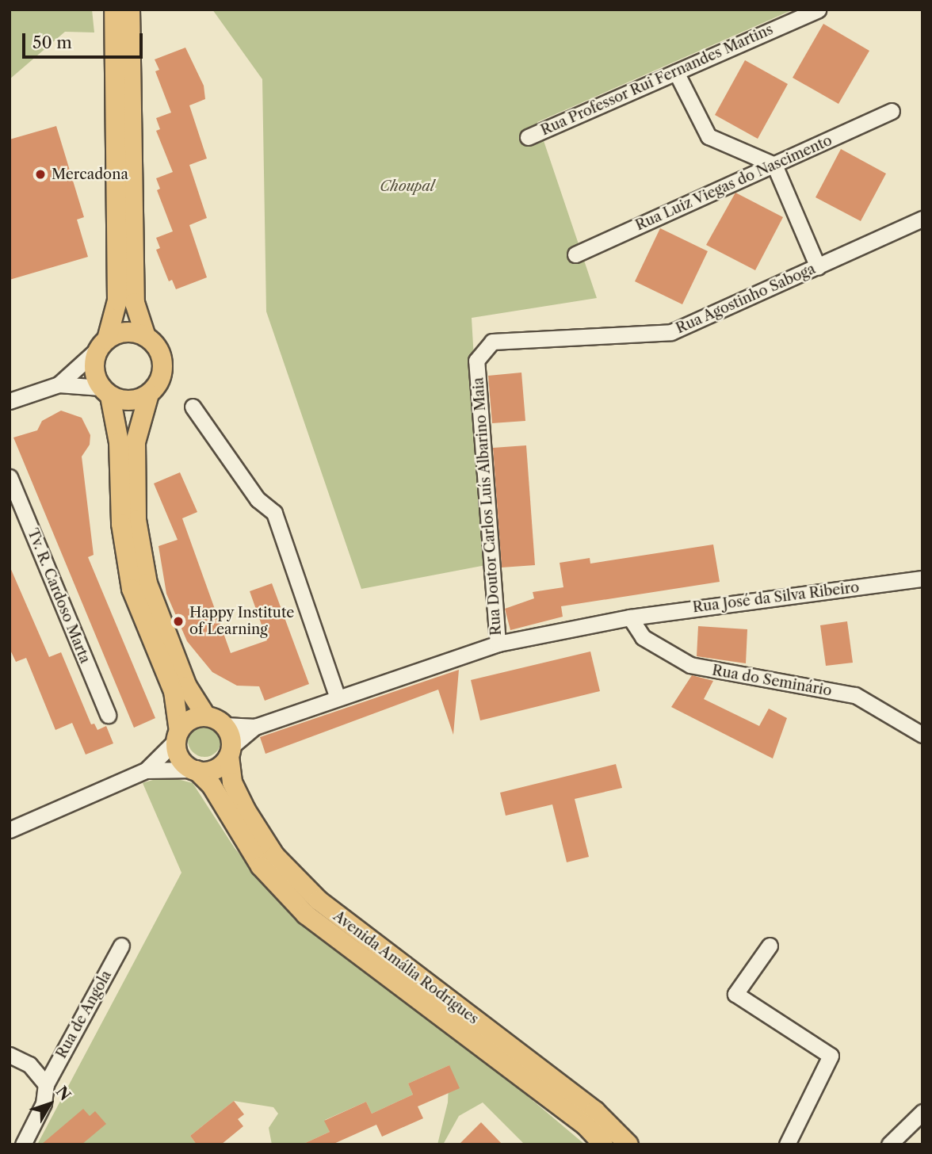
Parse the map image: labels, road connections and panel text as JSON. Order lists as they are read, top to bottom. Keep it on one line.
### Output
{"streets":{"main road":["Avenida Amália Rodrigues"],"street":["Rua Professor Rui Fernandes Martins","Rua Luiz Viegas do Nascimento","Rua Agostinho Saboga","Rua Doutor Carlos Luís Albarino Maia","Tv. R. Cardoso Marta","Rua José da Silva Ribeiro","Rua do Seminário","Rua de Angola"]},"crossings":[["Rua Agostinho Saboga","Rua Doutor Carlos Luís Albarino Maia"],["Rua Doutor Carlos Luís Albarino Maia","Rua José da Silva Ribeiro"],["Rua José da Silva Ribeiro","Rua do Seminário"]],"parks":["Choupal"],"places":["Mercadona","Happy Institute of Learning"],"scale_bar":"50 m","north":"top right"}
